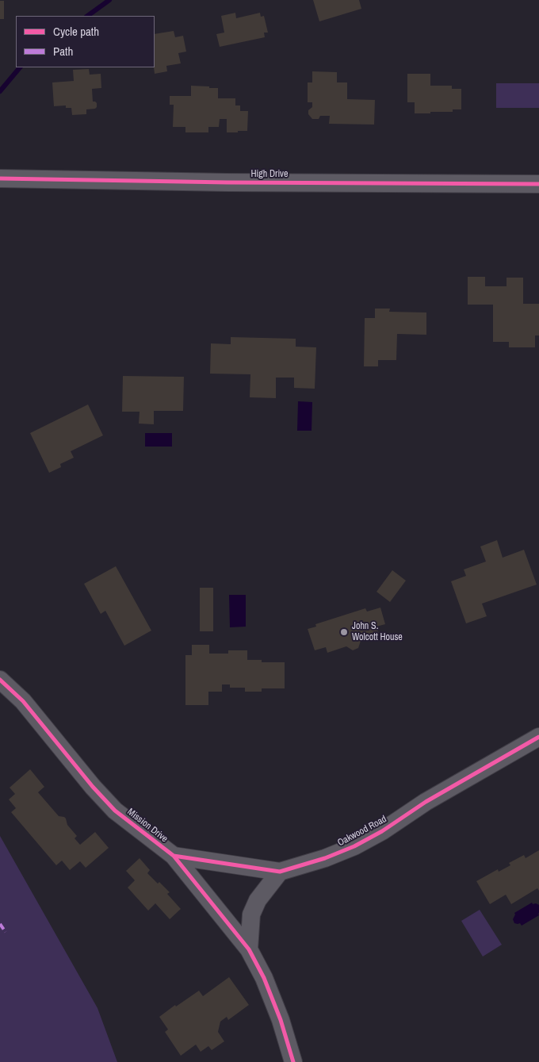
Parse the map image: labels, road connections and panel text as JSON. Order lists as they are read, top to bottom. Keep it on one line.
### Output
{"streets":{"street":["High Drive","Mission Drive","Oakwood Road"]},"crossings":[["Mission Drive","Oakwood Road"]],"places":["John S. Wolcott House"],"legend":["Cycle path","Path"]}
